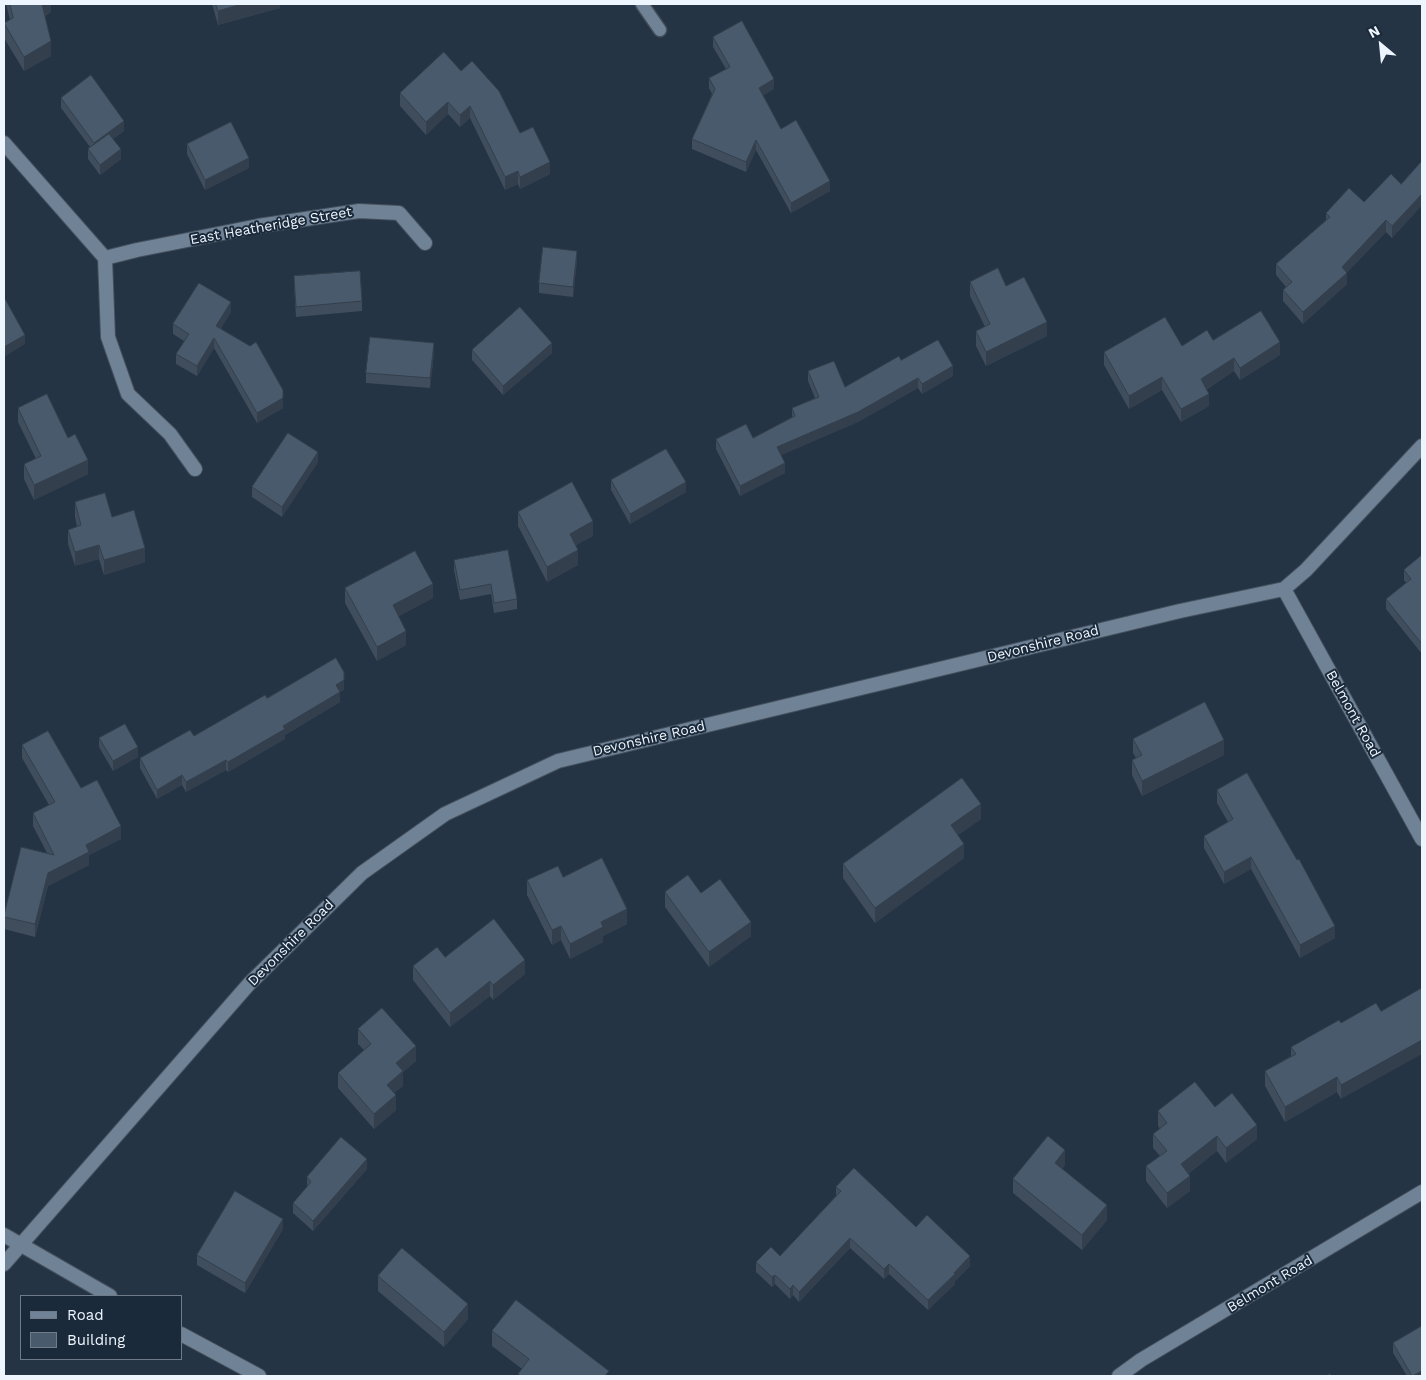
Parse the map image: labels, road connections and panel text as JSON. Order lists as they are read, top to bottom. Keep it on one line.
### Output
{"streets":{"street":["East Heatheridge Street","Devonshire Road","Belmont Road"]},"crossings":[["Devonshire Road","Belmont Road"]],"legend":["Road","Building"],"north":"top left"}
